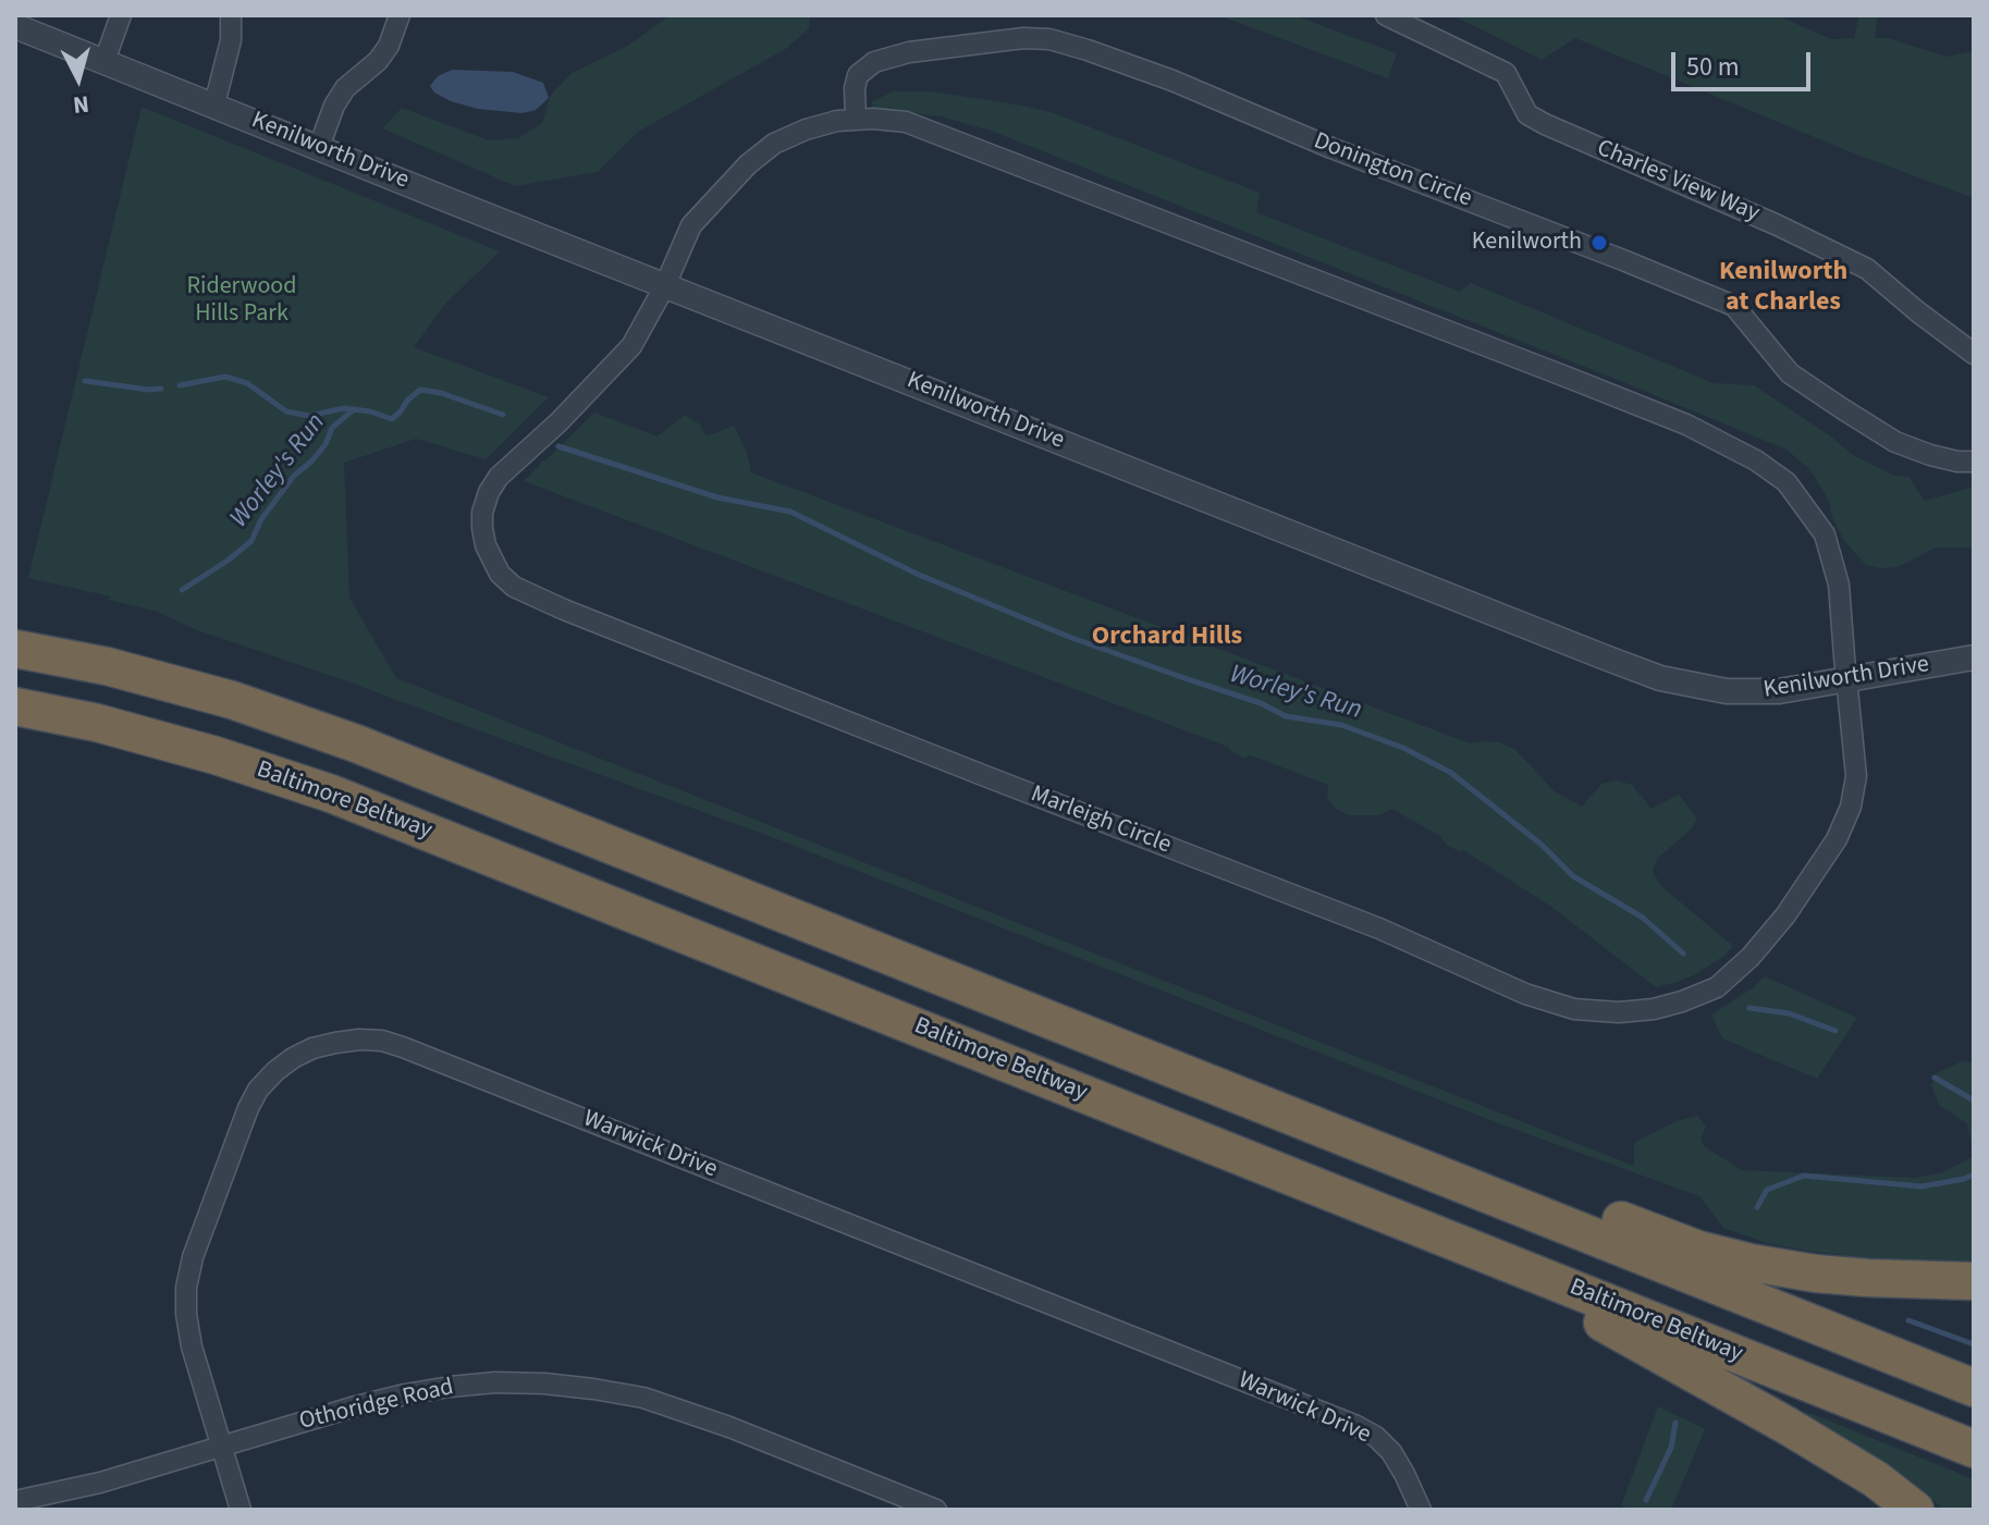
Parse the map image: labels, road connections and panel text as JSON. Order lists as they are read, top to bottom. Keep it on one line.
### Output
{"streets":{"highway":["Baltimore Beltway"],"street":["Kenilworth Drive","Donington Circle","Charles View Way","Marleigh Circle","Warwick Drive","Othoridge Road"]},"crossings":[["Kenilworth Drive","Marleigh Circle"],["Warwick Drive","Othoridge Road"]],"districts":["Kenilworth at Charles","Orchard Hills"],"water":["Worley's Run"],"parks":["Riderwood Hills Park"],"places":["Kenilworth"],"scale_bar":"50 m","north":"bottom"}
